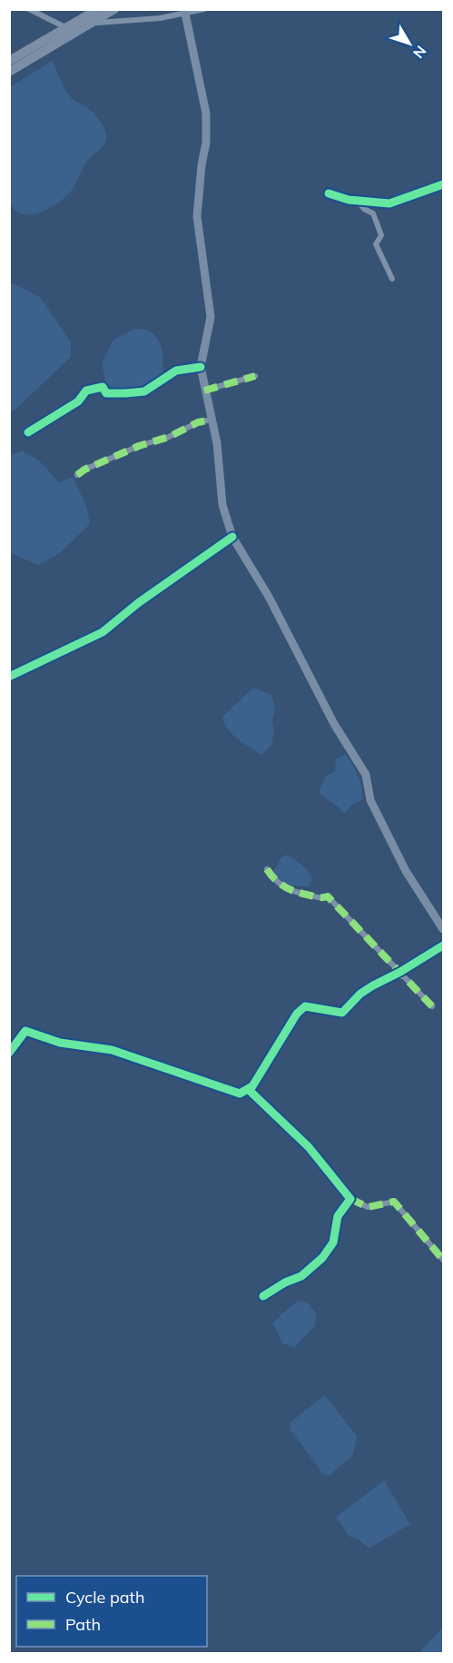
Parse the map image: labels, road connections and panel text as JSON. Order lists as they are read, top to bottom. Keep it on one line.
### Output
{"legend":["Cycle path","Path"],"north":"bottom right"}
